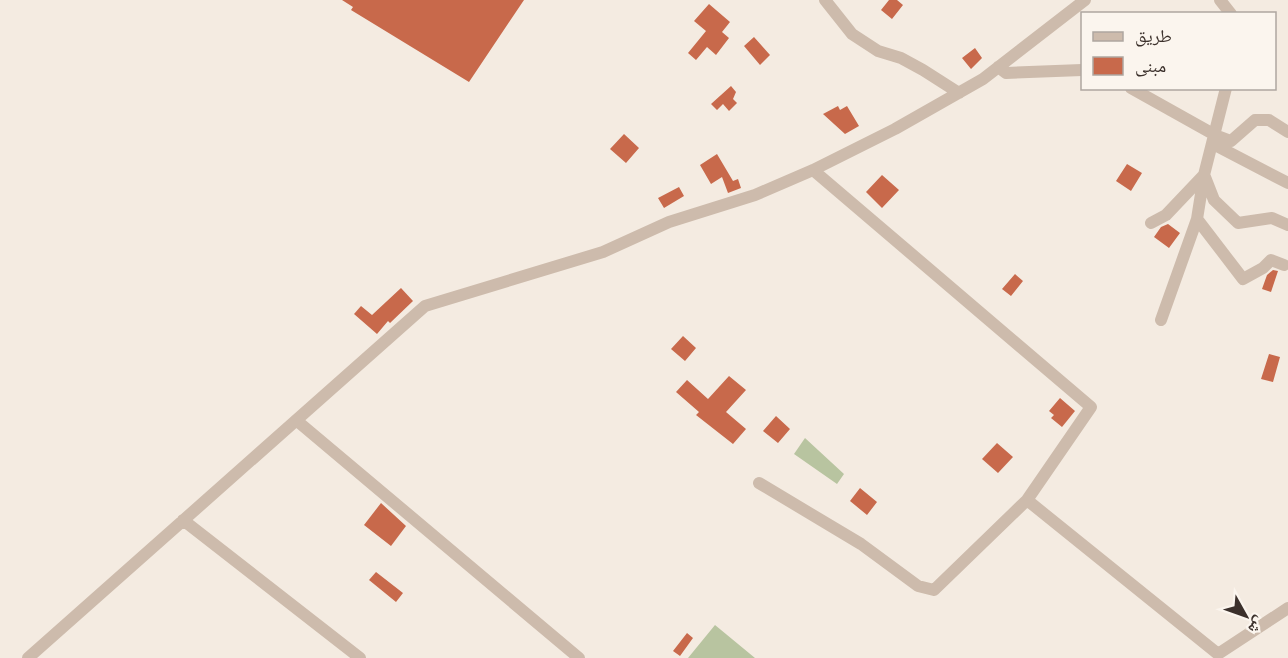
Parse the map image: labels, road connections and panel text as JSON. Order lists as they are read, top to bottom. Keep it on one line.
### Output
{"legend":["طريق","مبنى"],"north":"bottom right"}
